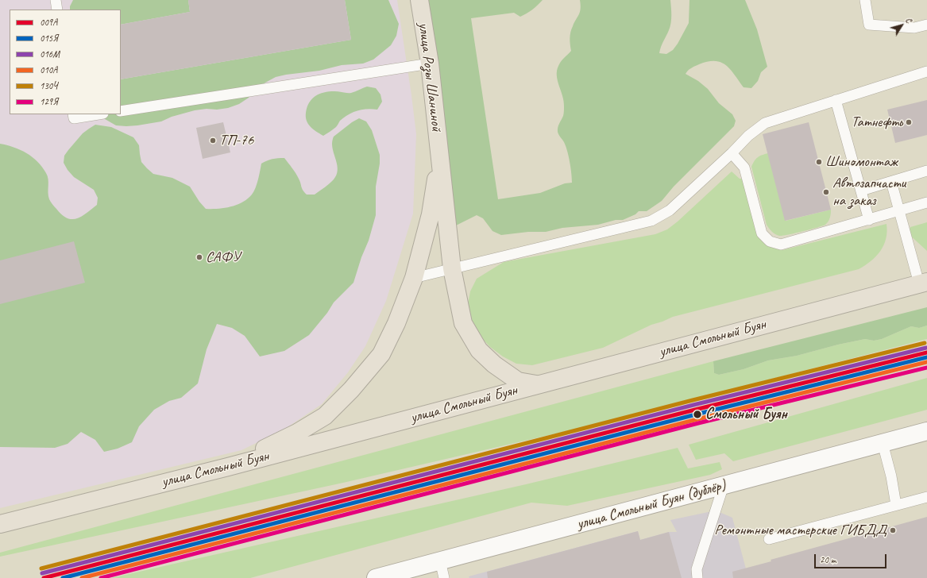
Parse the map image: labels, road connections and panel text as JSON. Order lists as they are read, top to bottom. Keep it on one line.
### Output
{"streets":{"main road":["улица Розы Шаниной","улица Смольный Буян"],"street":["улица Смольный Буян (дублёр)"]},"places":["Татнефть","ТП-76","Шиномонтаж","Автозапчасти на заказ","САФУ","Смольный Буян","Ремонтные мастерские ГИБДД"],"lines":["transit line 130Ч","transit line 016М","transit line 009А","transit line 015Я","transit line 010А","transit line 129Я"],"legend":["009А","015Я","016М","010А","130Ч","129Я"],"scale_bar":"20 m","north":"top right"}
